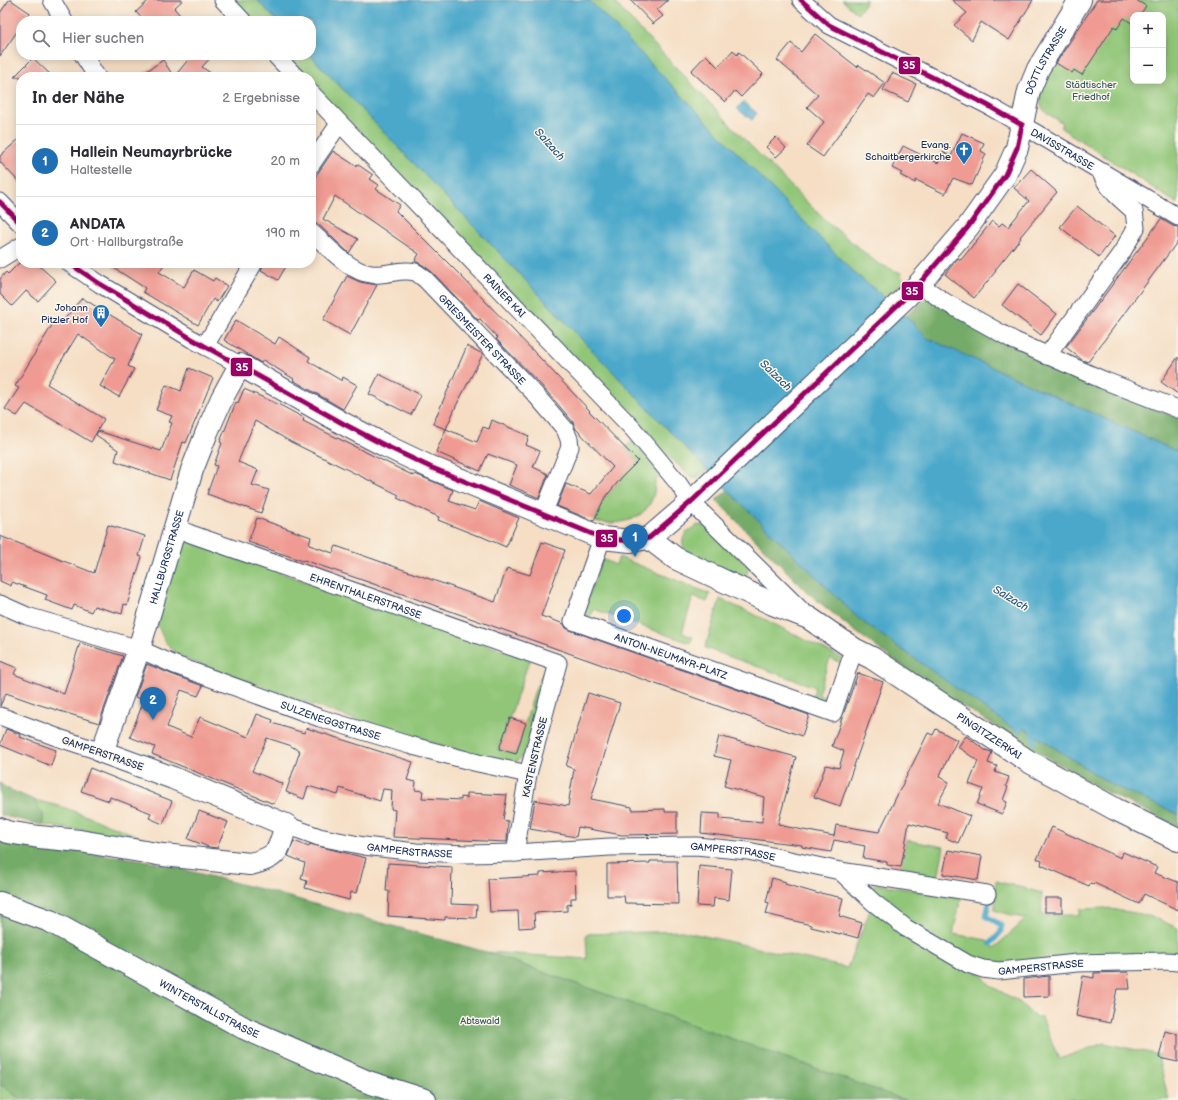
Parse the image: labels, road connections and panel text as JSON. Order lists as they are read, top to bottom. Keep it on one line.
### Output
{"streets":{"street":["DÖTTLSTRASSE","DAVISSTRASSE","RAINER KAI","GRIESMEISTER STRASSE","HALLBURGSTRASSE","EHRENTHALERSTRASSE","ANTON-NEUMAYR-PLATZ","SULZENEGGSTRASSE","PINGITZZERKAI","GAMPERSTRASSE","KASTENSTRASSE","WINTERSTALLSTRASSE"]},"crossings":[["DÖTTLSTRASSE","DAVISSTRASSE"],["DÖTTLSTRASSE","RAINER KAI"],["HALLBURGSTRASSE","EHRENTHALERSTRASSE"],["HALLBURGSTRASSE","SULZENEGGSTRASSE"],["HALLBURGSTRASSE","GAMPERSTRASSE"],["EHRENTHALERSTRASSE","KASTENSTRASSE"],["ANTON-NEUMAYR-PLATZ","PINGITZZERKAI"],["SULZENEGGSTRASSE","KASTENSTRASSE"],["GAMPERSTRASSE","KASTENSTRASSE"]],"water":["Salzach"],"parks":["Städtischer Friedhof","Abtswald"],"places":{"church":["Evang. Schaitbergerkirche"],"building":["Johann Pitzler Hof"]},"lines":["transit line 35"],"page":{"map_buttons":["+","−"],"search":"Hier suchen","heading":["In der Nähe","2 Ergebnisse"],"list":[{"mark":"1","name":"Hallein Neumayrbrücke","note":"Haltestelle","value":"20 m"},{"mark":"2","name":"ANDATA","note":"Ort · Hallburgstraße","value":"190 m"}],"pins":["1","2"]}}
